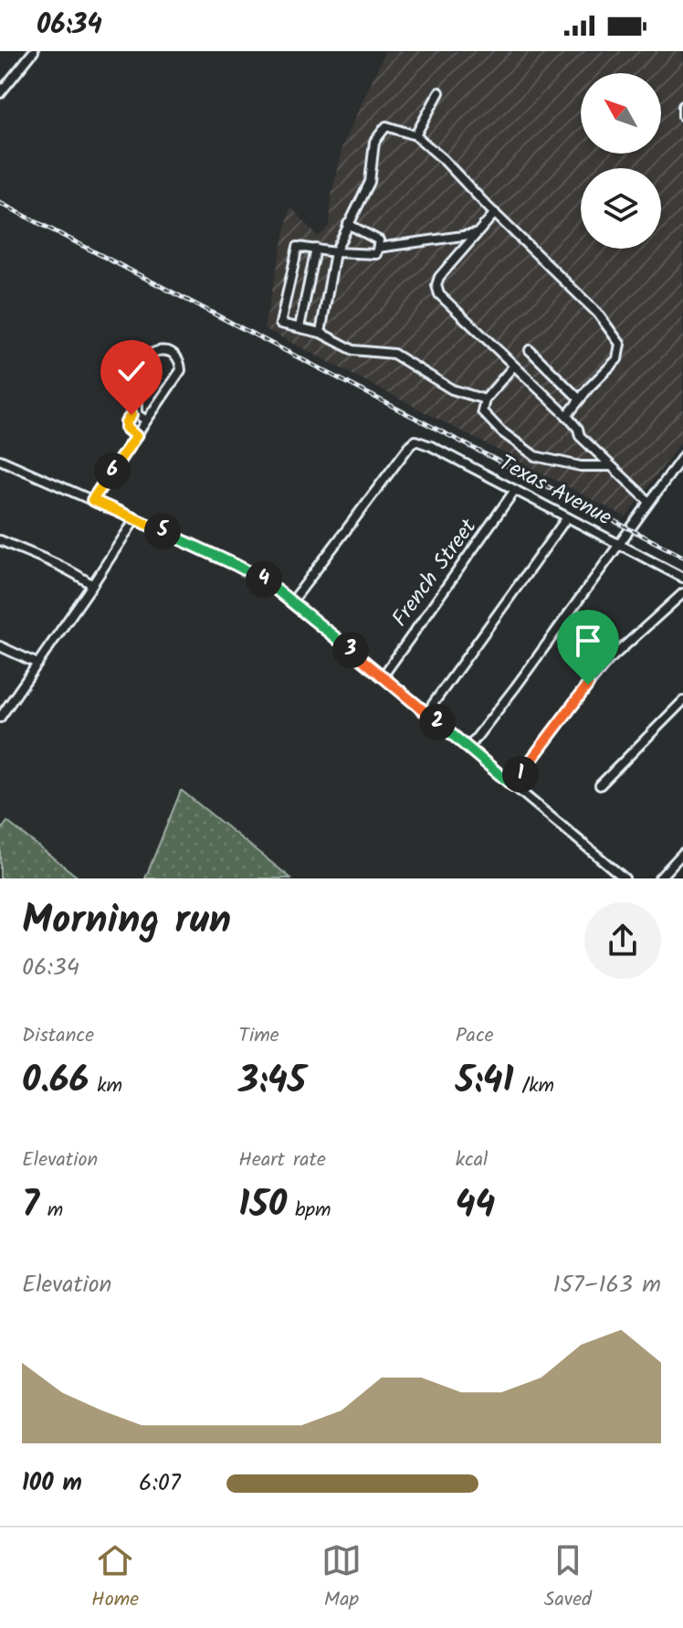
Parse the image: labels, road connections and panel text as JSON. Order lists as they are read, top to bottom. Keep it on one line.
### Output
{"streets":{"street":["Texas Avenue","French Street"]},"crossings":[["Texas Avenue","French Street"]],"north":"top left","page":{"status":"06:34","pins":["6","5","4","3","2","1"],"heading":["Morning run","06:34"],"stats":[["Distance","0.66 km"],["Time","3:45"],["Pace","5:41 /km"],["Elevation","7 m"],["Heart rate","150 bpm"],["kcal","44"]],"chart":["Elevation","157–163 m"],"list":[{"name":"100 m","note":"6:07"}],"tabs":["Home","Map","Saved"]}}
